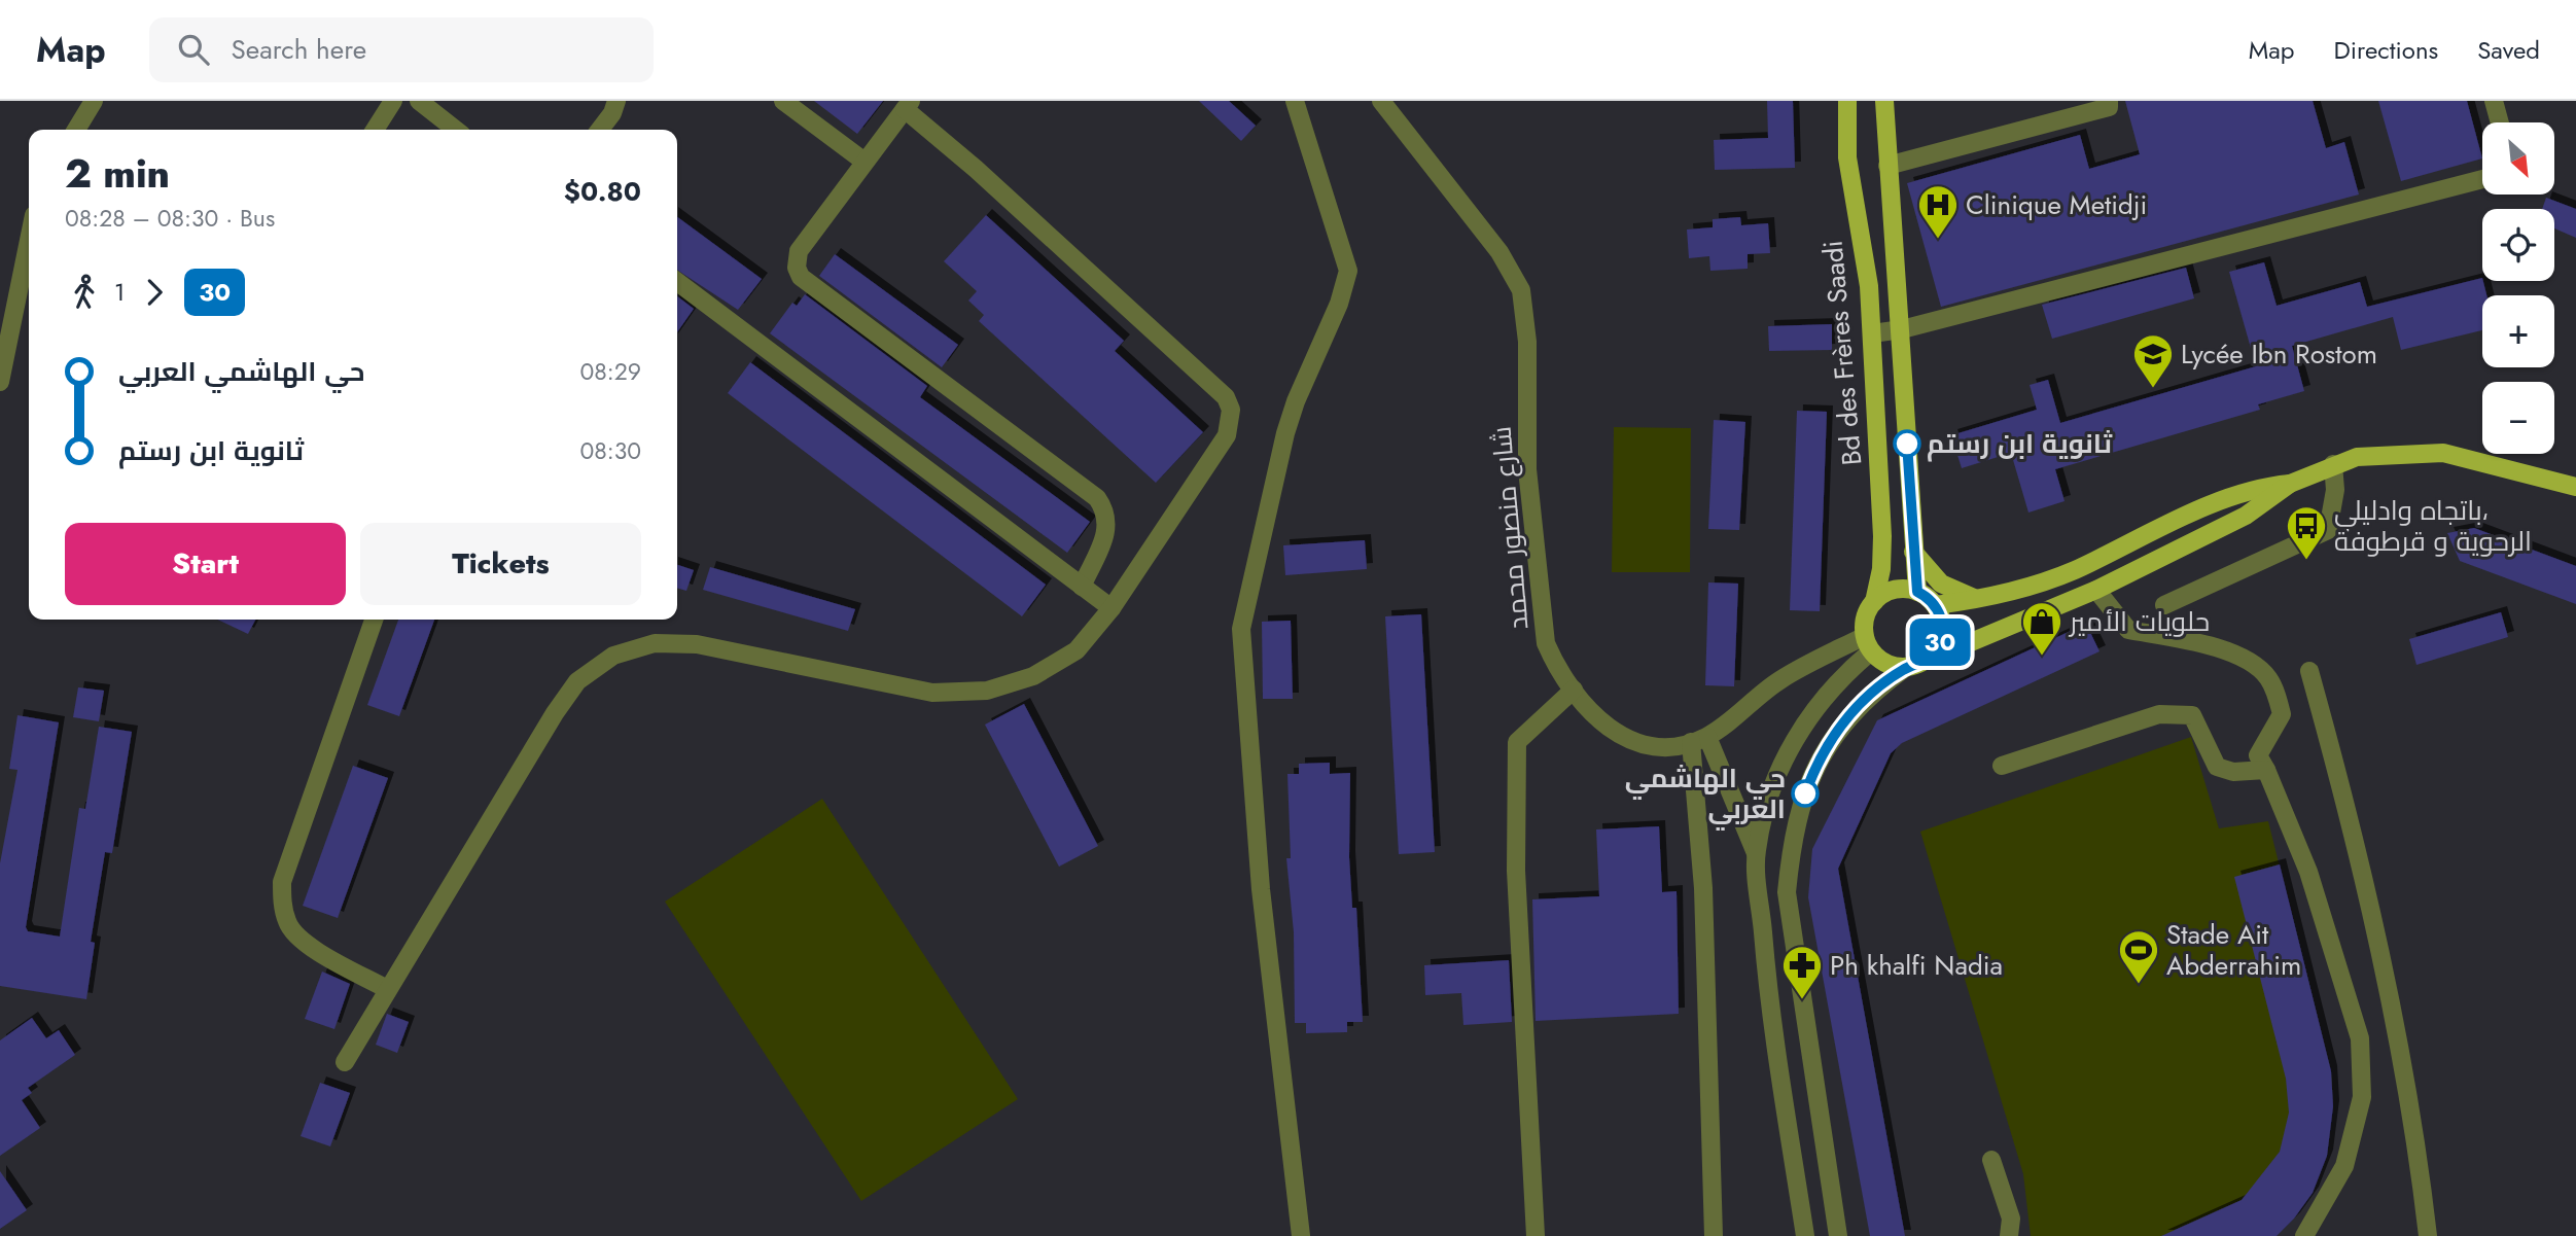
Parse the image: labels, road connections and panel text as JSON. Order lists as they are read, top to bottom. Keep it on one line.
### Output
{"streets":{"main road":["Bd des Frères Saadi"],"street":["شارع منصور محمد"]},"crossings":[["Bd des Frères Saadi","شارع منصور محمد"]],"places":{"hospital":["Clinique Metidji"],"school or university":["Lycée Ibn Rostom"],"other":["ثانوية ابن رستم","حي الهاشمي العربي"],"bus stop":["باتجاه وادليلي، الرحوية و قرطوفة"],"shop":["حلويات الأمير"],"sports":["Stade Ait Abderrahim"],"pharmacy":["Ph khalfi Nadia"]},"lines":["bus line 30"],"north":"bottom right","page":{"header":"Map","search":"Search here","nav":["Map","Directions","Saved"],"on_map":"30","map_buttons":["+","−"],"heading":["2 min","08:28 – 08:30 · Bus","$0.80"],"legs":["1","30"],"list":[{"name":"حي الهاشمي العربي","value":"08:29"},{"name":"ثانوية ابن رستم","value":"08:30"}],"buttons":["Start","Tickets"]}}
